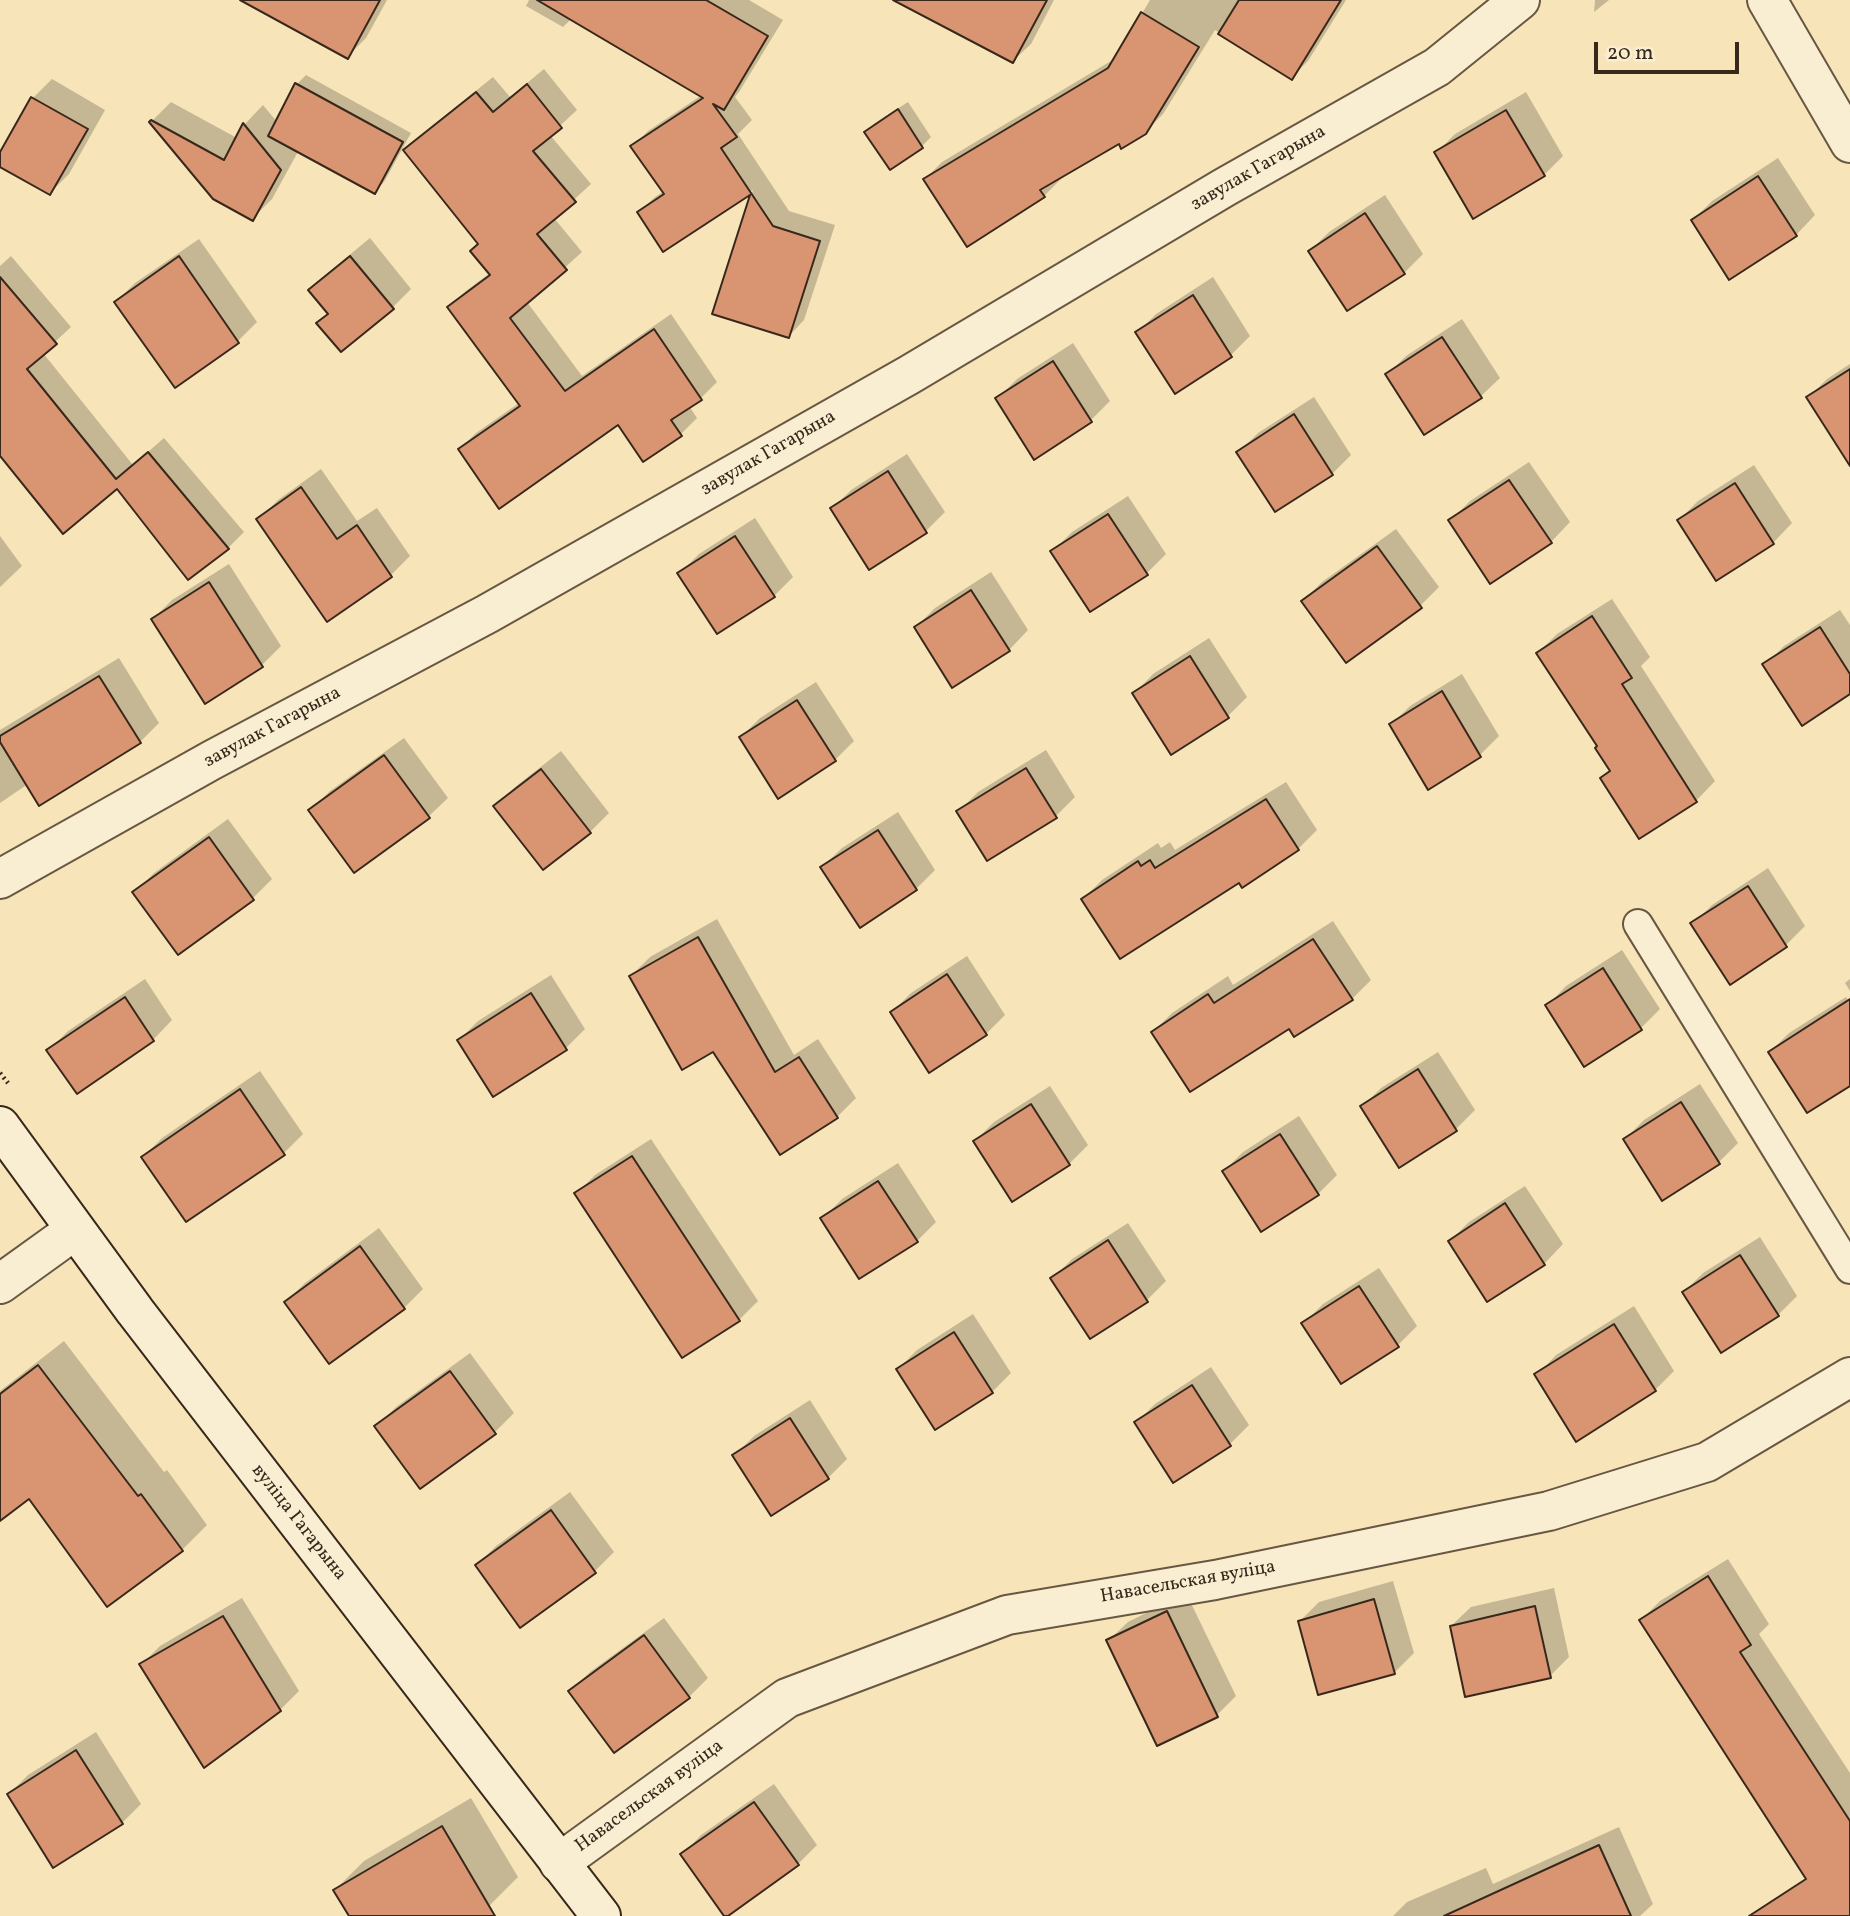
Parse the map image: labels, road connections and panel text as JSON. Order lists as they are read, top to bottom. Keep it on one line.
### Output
{"streets":{"street":["завулак Гагарына","вуліца Гагарына","Навасельская вуліца"]},"crossings":[["вуліца Гагарына","Навасельская вуліца"]],"scale_bar":"20 m"}
